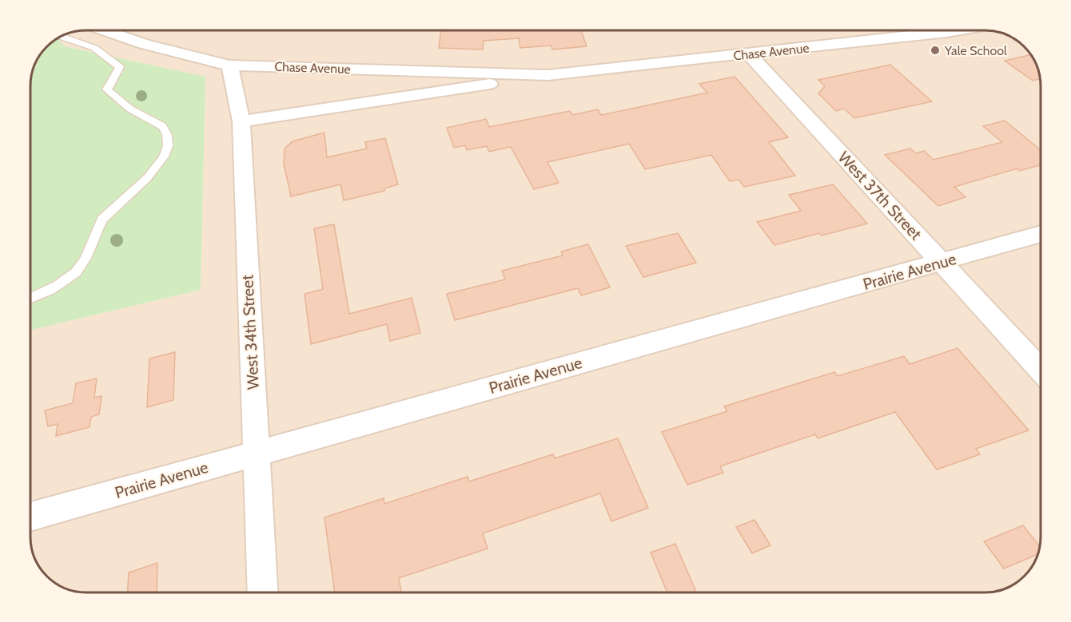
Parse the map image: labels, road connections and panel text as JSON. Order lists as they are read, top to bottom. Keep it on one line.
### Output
{"streets":{"street":["Chase Avenue","West 37th Street","Prairie Avenue","West 34th Street"]},"crossings":[["Chase Avenue","West 37th Street"],["Chase Avenue","West 34th Street"],["West 37th Street","Prairie Avenue"],["Prairie Avenue","West 34th Street"]],"places":["Yale School"]}
